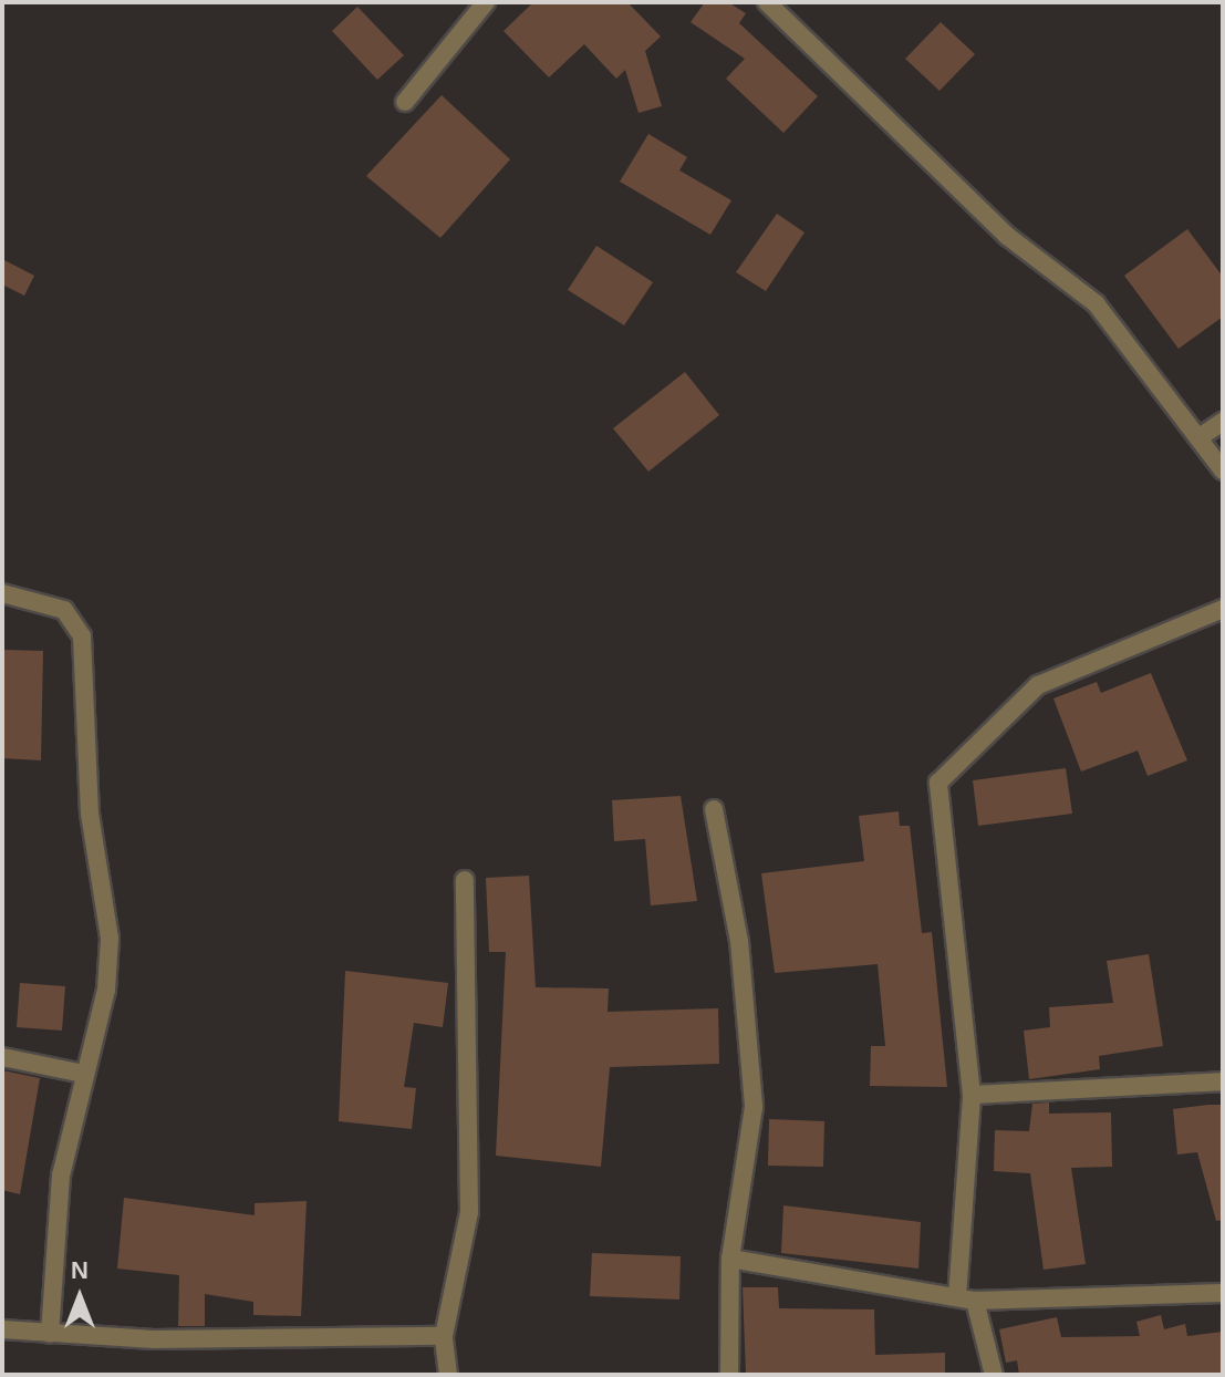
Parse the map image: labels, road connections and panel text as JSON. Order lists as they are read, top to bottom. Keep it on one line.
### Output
{"north":"top"}
